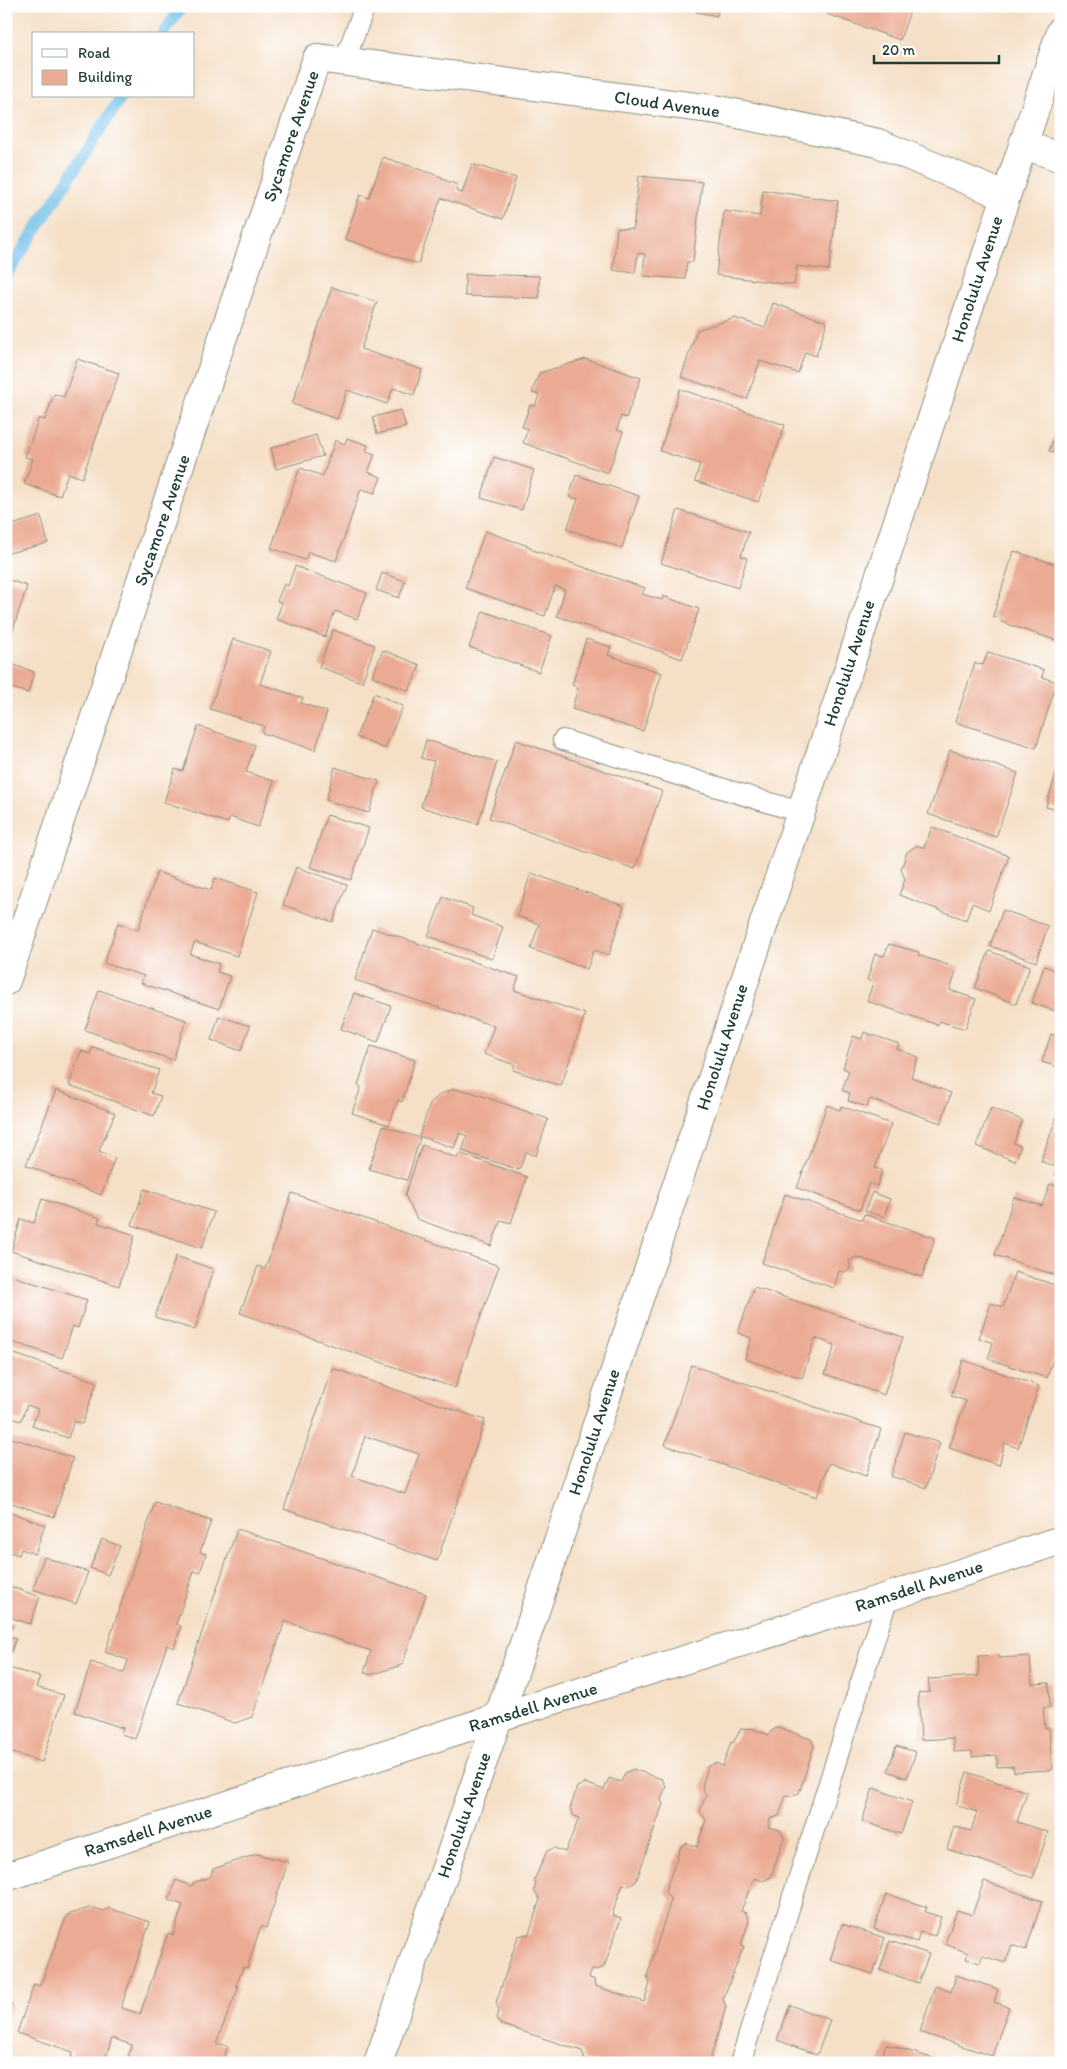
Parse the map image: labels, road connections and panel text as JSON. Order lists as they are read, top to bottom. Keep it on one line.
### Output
{"streets":{"street":["Cloud Avenue","Sycamore Avenue","Honolulu Avenue","Ramsdell Avenue"]},"crossings":[["Cloud Avenue","Sycamore Avenue"],["Cloud Avenue","Honolulu Avenue"],["Honolulu Avenue","Ramsdell Avenue"]],"legend":["Road","Building"],"scale_bar":"20 m"}
